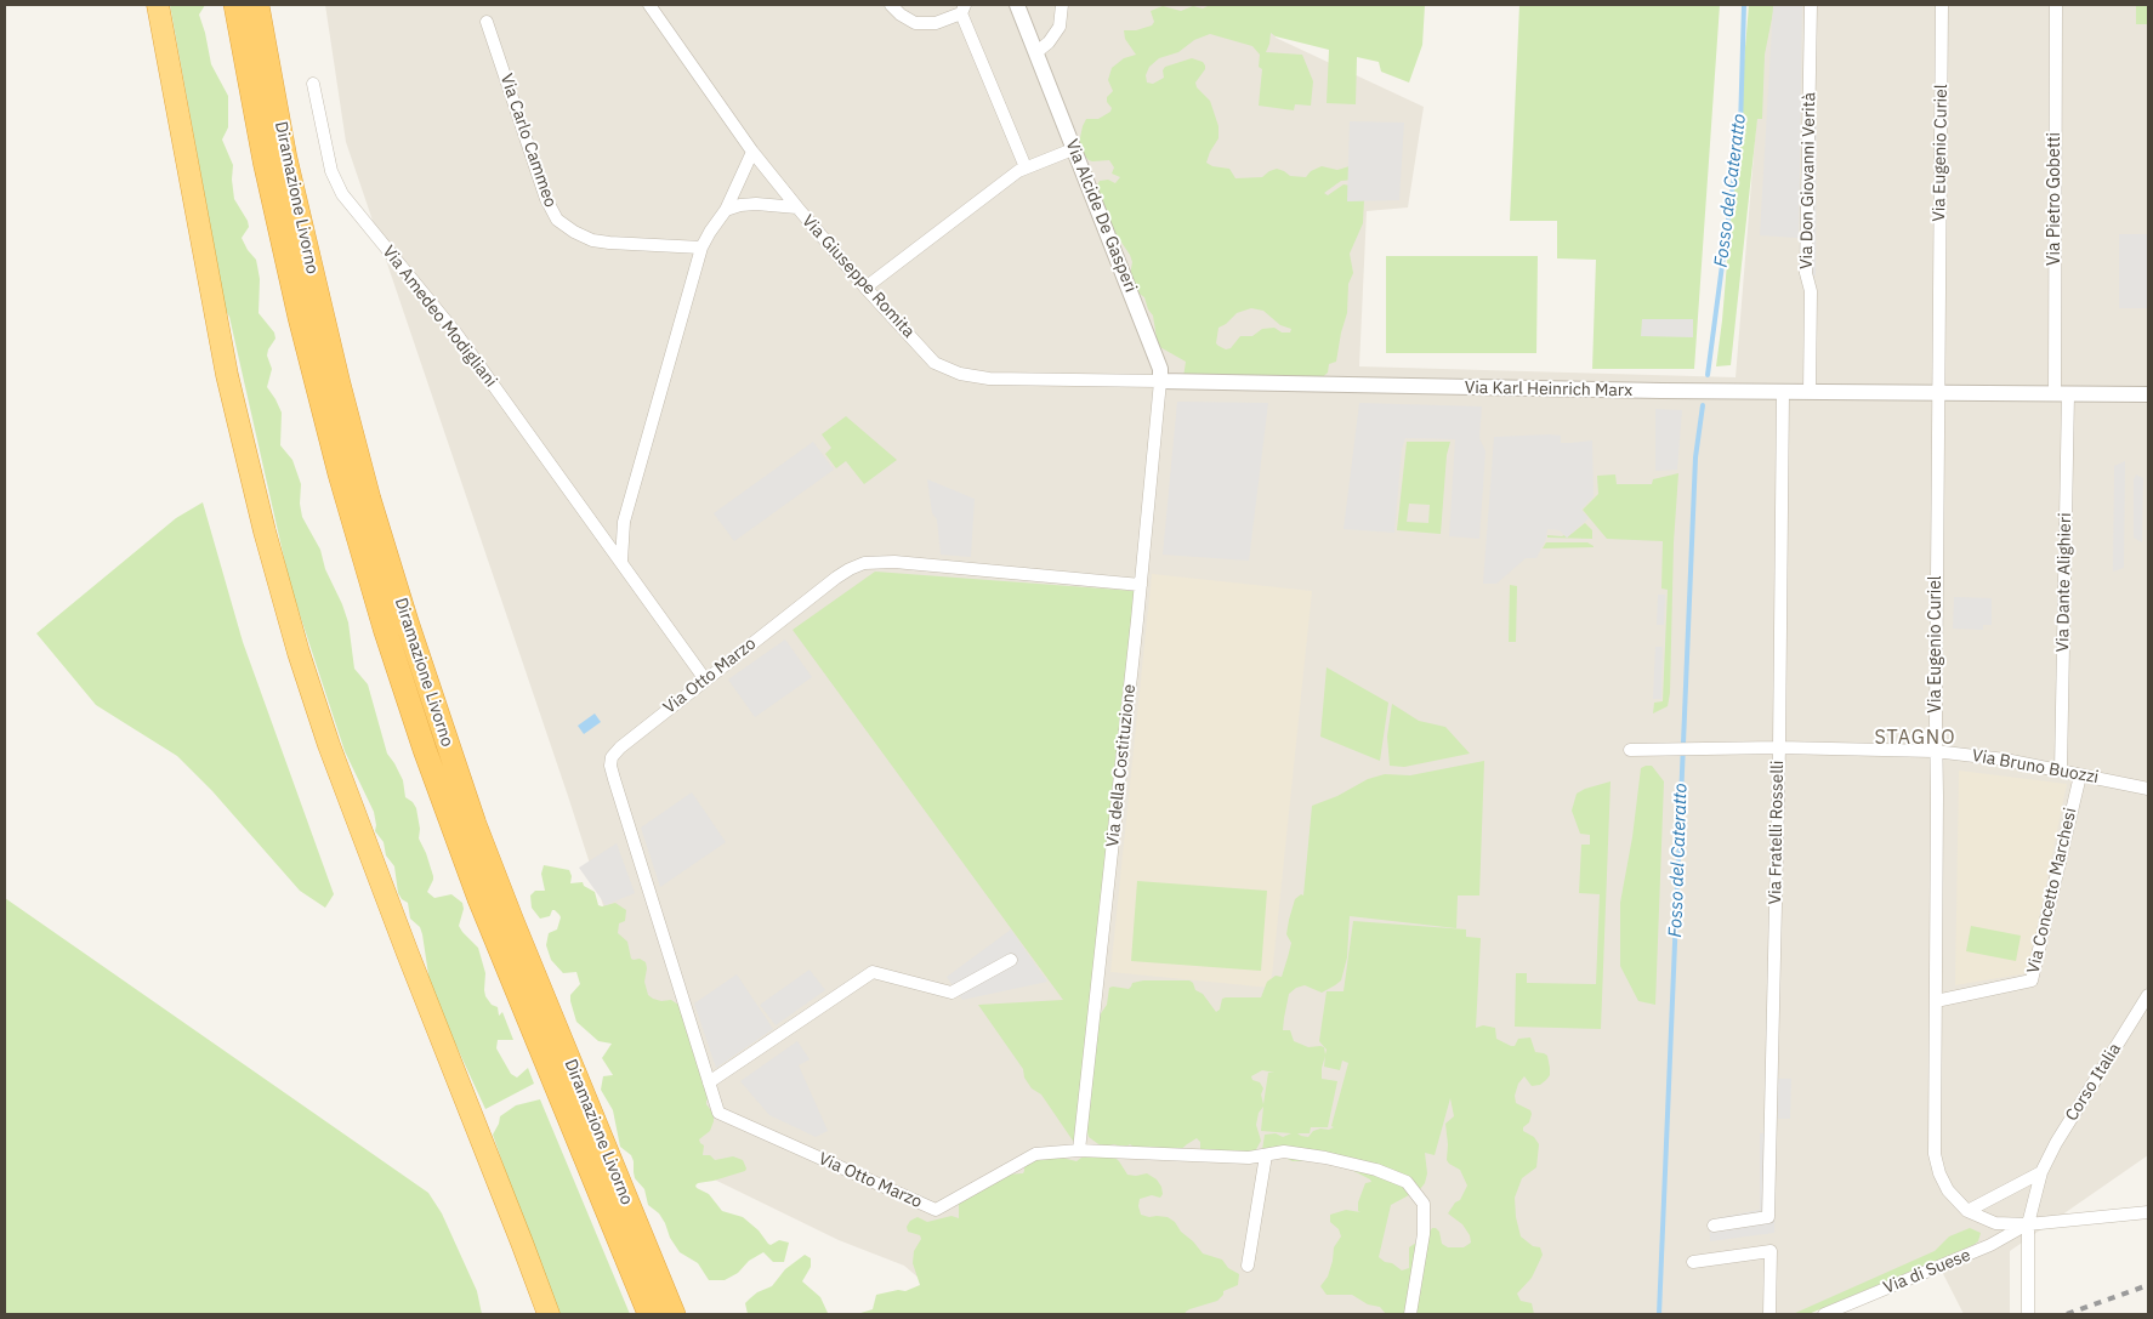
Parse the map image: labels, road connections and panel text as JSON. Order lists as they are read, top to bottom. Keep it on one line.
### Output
{"streets":{"highway":["Diramazione Livorno"],"street":["Via Carlo Cammeo","Via Eugenio Curiel","Via Don Giovanni Verità","Via Pietro Gobetti","Via Alcide De Gasperi","Via Giuseppe Romita","Via Amedeo Modigliani","Via Karl Heinrich Marx","Via Dante Alighieri","Via Otto Marzo","Via della Costituzione","Via Bruno Buozzi","Via Fratelli Rosselli","Via Concetto Marchesi","Corso Italia","Via di Suese"]},"crossings":[["Via Eugenio Curiel","Via Karl Heinrich Marx"],["Via Eugenio Curiel","Via Bruno Buozzi"],["Via Eugenio Curiel","Via Concetto Marchesi"],["Via Eugenio Curiel","Corso Italia"],["Via Eugenio Curiel","Via di Suese"],["Via Don Giovanni Verità","Via Karl Heinrich Marx"],["Via Pietro Gobetti","Via Karl Heinrich Marx"],["Via Pietro Gobetti","Via Dante Alighieri"],["Via Alcide De Gasperi","Via Giuseppe Romita"],["Via Alcide De Gasperi","Via Karl Heinrich Marx"],["Via Alcide De Gasperi","Via della Costituzione"],["Via Giuseppe Romita","Via Karl Heinrich Marx"],["Via Giuseppe Romita","Via della Costituzione"],["Via Amedeo Modigliani","Via Otto Marzo"],["Via Karl Heinrich Marx","Via Dante Alighieri"],["Via Karl Heinrich Marx","Via della Costituzione"],["Via Karl Heinrich Marx","Via Fratelli Rosselli"],["Via Dante Alighieri","Via Bruno Buozzi"],["Via Otto Marzo","Via della Costituzione"],["Via Bruno Buozzi","Via Fratelli Rosselli"],["Via Bruno Buozzi","Via Concetto Marchesi"],["Corso Italia","Via di Suese"]],"districts":["STAGNO"],"water":["Fosso del Cateratto"]}
